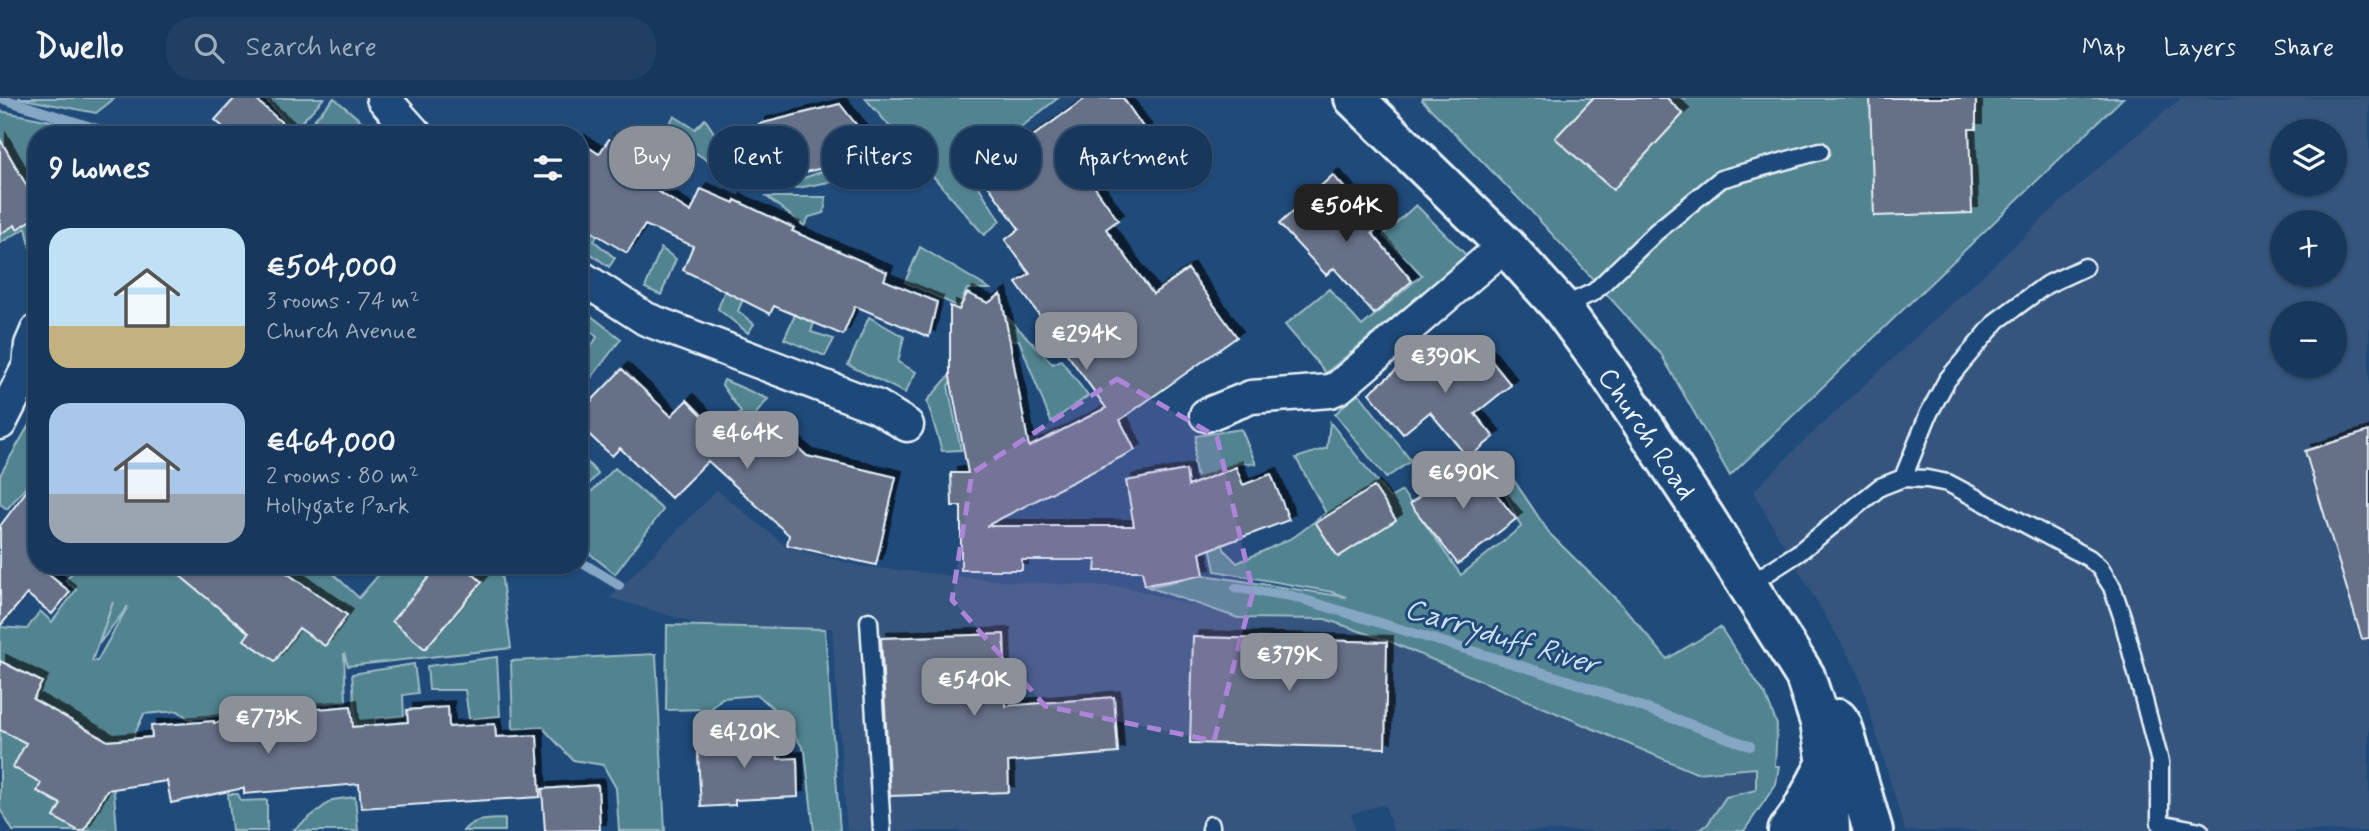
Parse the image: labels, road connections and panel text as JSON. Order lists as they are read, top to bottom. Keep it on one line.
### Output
{"streets":{"main road":["Church Road"]},"water":["Carryduff River"],"page":{"header":"Dwello","search":"Search here","nav":["Map","Layers","Share"],"map_buttons":["+","−"],"chip":["Buy","Rent","Filters","New","Apartment"],"heading":"9 homes","price":["€504K","€294K","€390K","€464K","€690K","€379K","€540K","€773K","€420K"],"list":[{"name":"€504,000","note":"3 rooms · 74 m² · Church Avenue"},{"name":"€464,000","note":"2 rooms · 80 m² · Hollygate Park"}]}}
